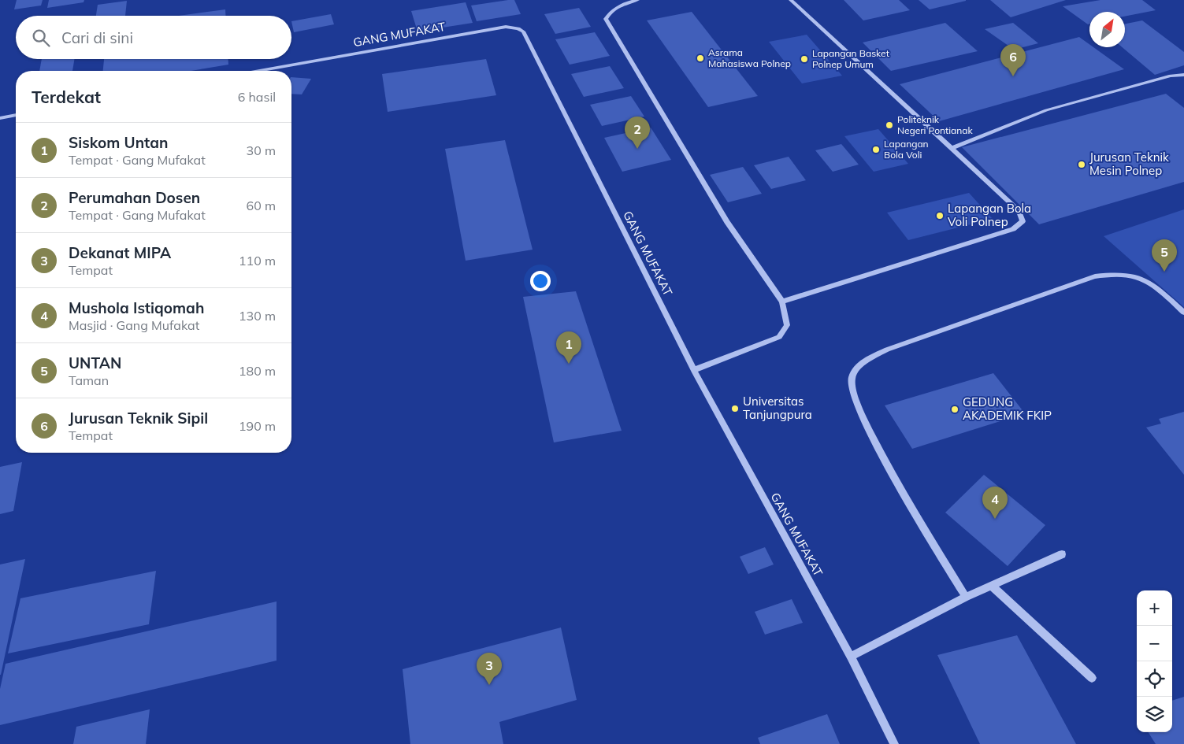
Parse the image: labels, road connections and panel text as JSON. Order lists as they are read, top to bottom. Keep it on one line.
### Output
{"streets":{"street":["GANG MUFAKAT"]},"places":["Asrama Mahasiswa Polnep","Lapangan Basket Polnep Umum","Politeknik Negeri Pontianak","Lapangan Bola Voli","Jurusan Teknik Mesin Polnep","Lapangan Bola Voli Polnep","Universitas Tanjungpura","GEDUNG AKADEMIK FKIP"],"north":"top right","page":{"search":"Cari di sini","pins":["6","2","5","1","4","3"],"heading":["Terdekat","6 hasil"],"list":[{"mark":"1","name":"Siskom Untan","note":"Tempat · Gang Mufakat","value":"30 m"},{"mark":"2","name":"Perumahan Dosen","note":"Tempat · Gang Mufakat","value":"60 m"},{"mark":"3","name":"Dekanat MIPA","note":"Tempat","value":"110 m"},{"mark":"4","name":"Mushola Istiqomah","note":"Masjid · Gang Mufakat","value":"130 m"},{"mark":"5","name":"UNTAN","note":"Taman","value":"180 m"},{"mark":"6","name":"Jurusan Teknik Sipil","note":"Tempat","value":"190 m"}],"map_buttons":["+","−"]}}
